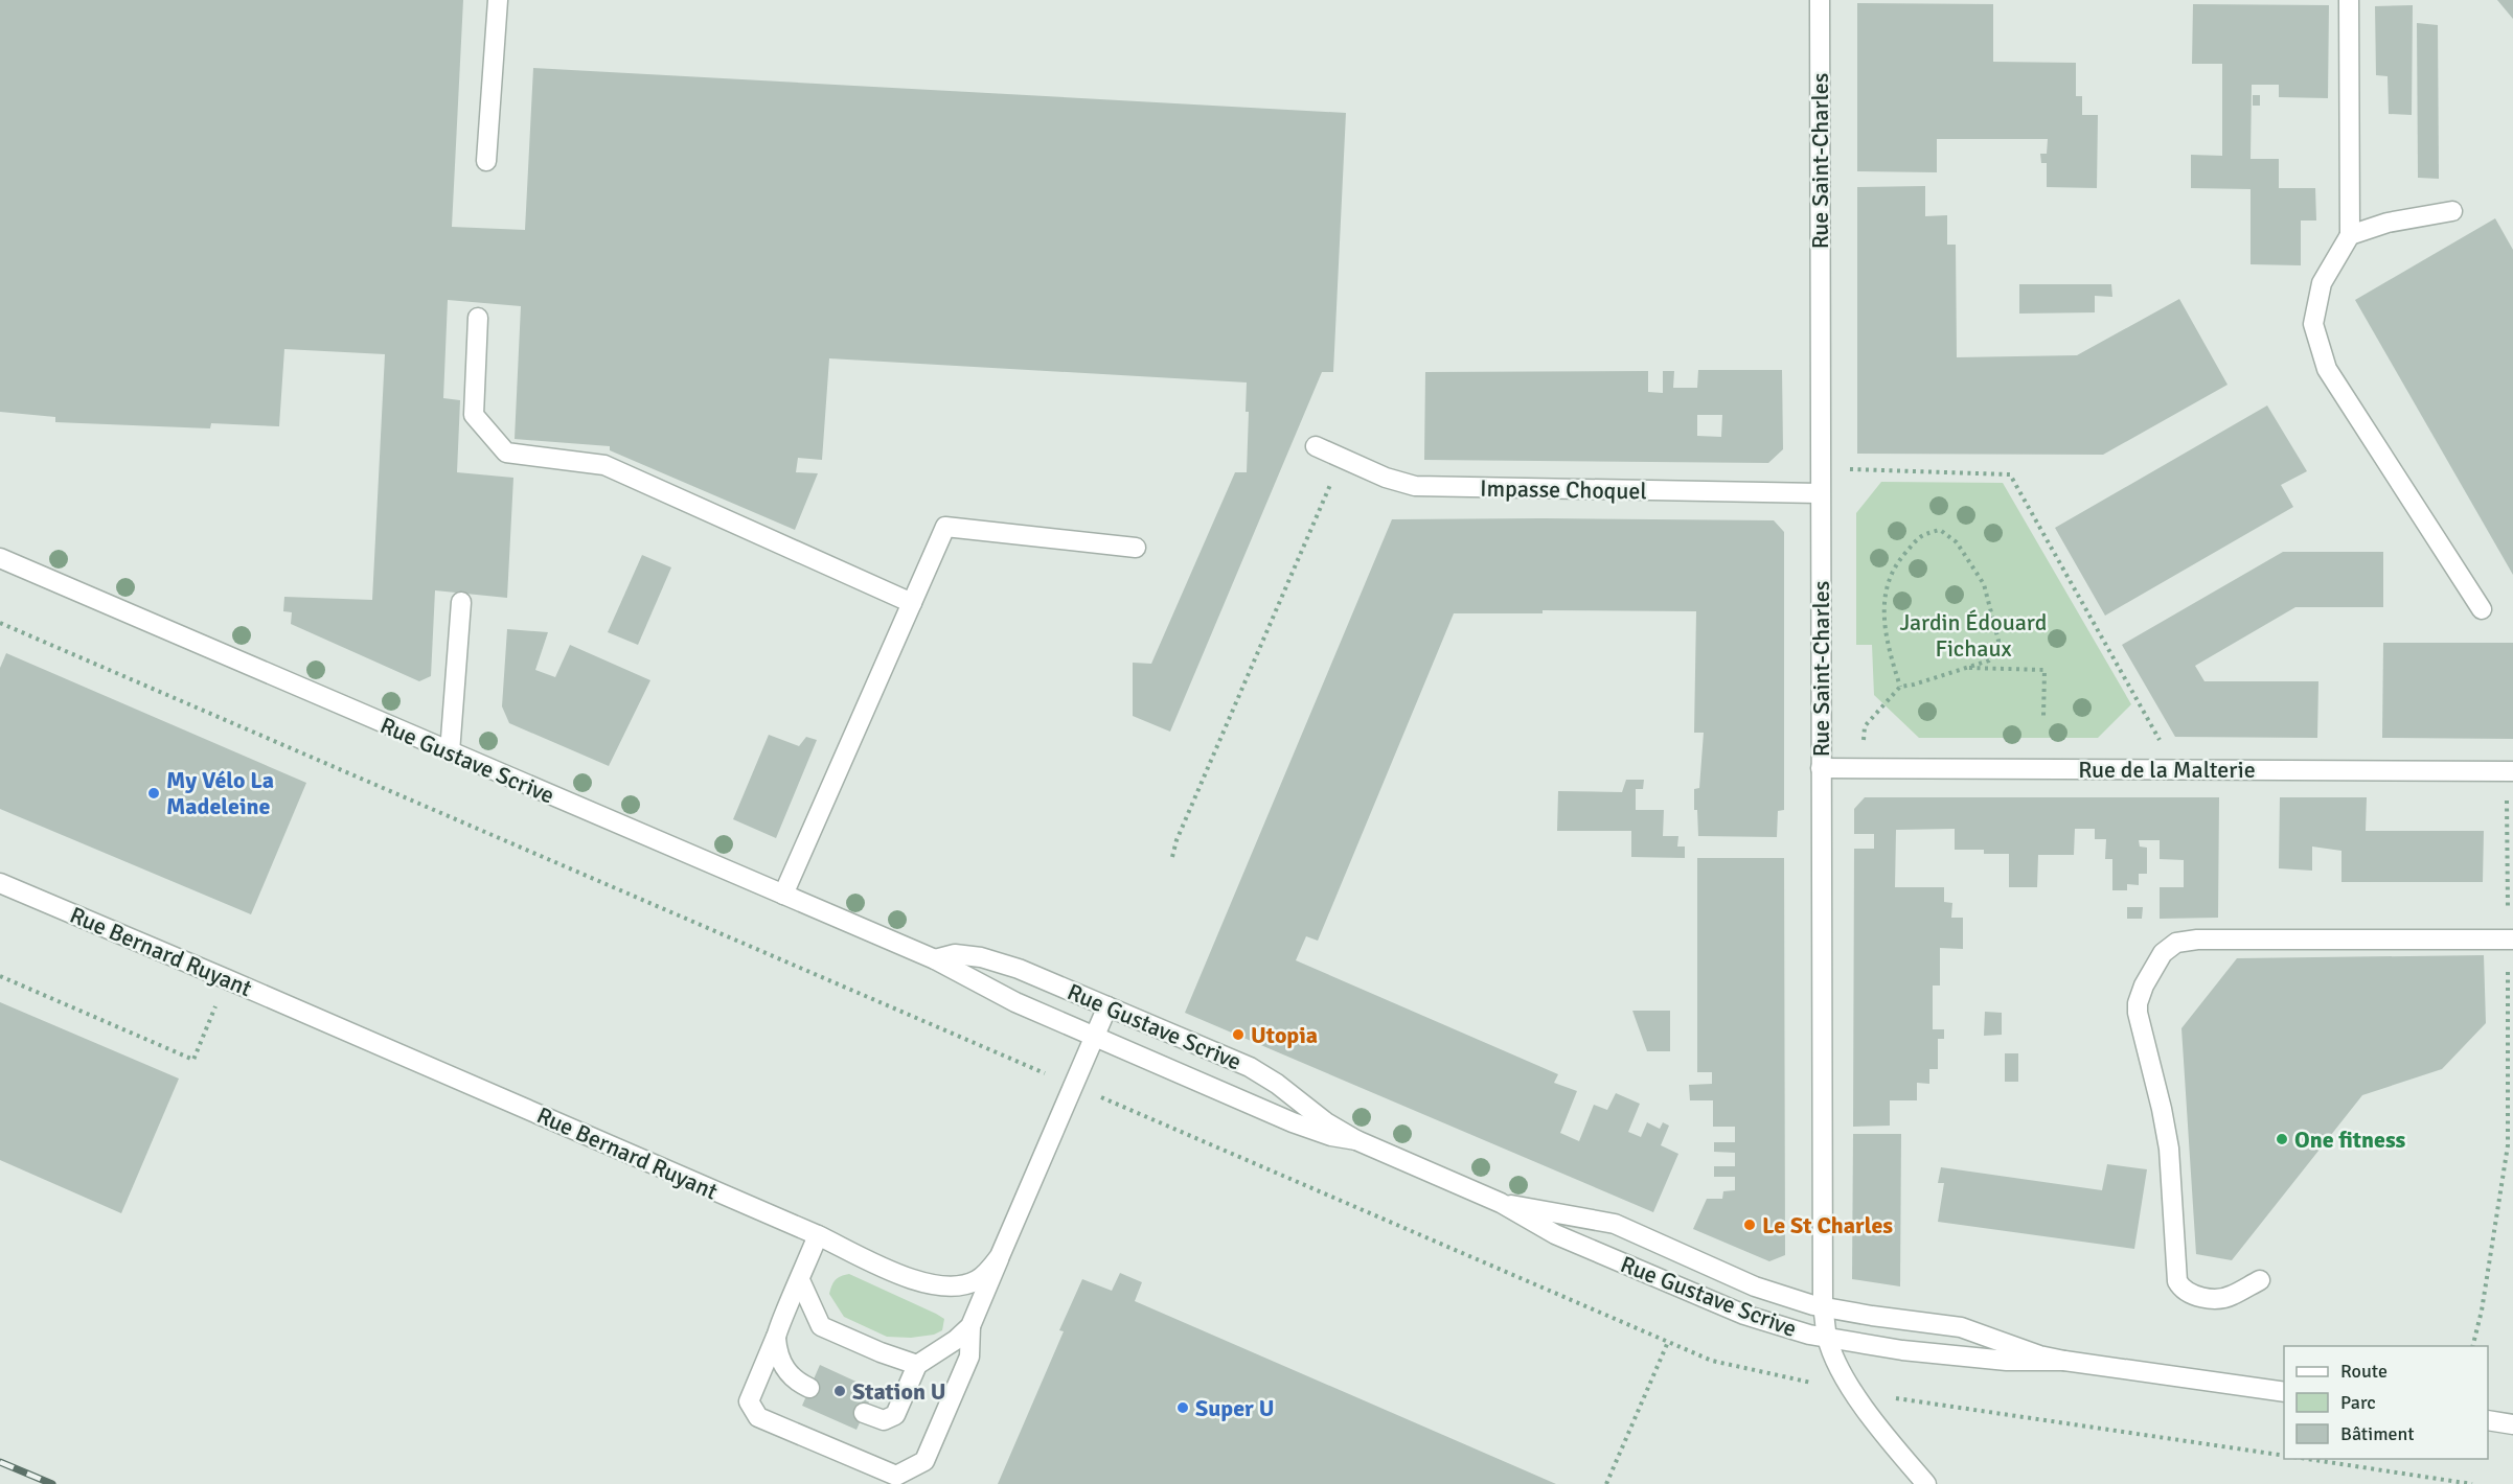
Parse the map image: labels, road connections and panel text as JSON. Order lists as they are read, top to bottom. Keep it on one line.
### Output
{"streets":{"street":["Rue Saint-Charles","Impasse Choquel","Rue Gustave Scrive","Rue de la Malterie","Rue Bernard Ruyant"]},"crossings":[["Rue Saint-Charles","Impasse Choquel"],["Rue Saint-Charles","Rue Gustave Scrive"],["Rue Saint-Charles","Rue de la Malterie"],["Rue Gustave Scrive","Rue Bernard Ruyant"]],"parks":["Jardin Édouard Fichaux"],"places":["My Vélo La Madeleine","Utopia","One fitness","Le St Charles","Station U","Super U"],"legend":["Route","Parc","Bâtiment"]}
